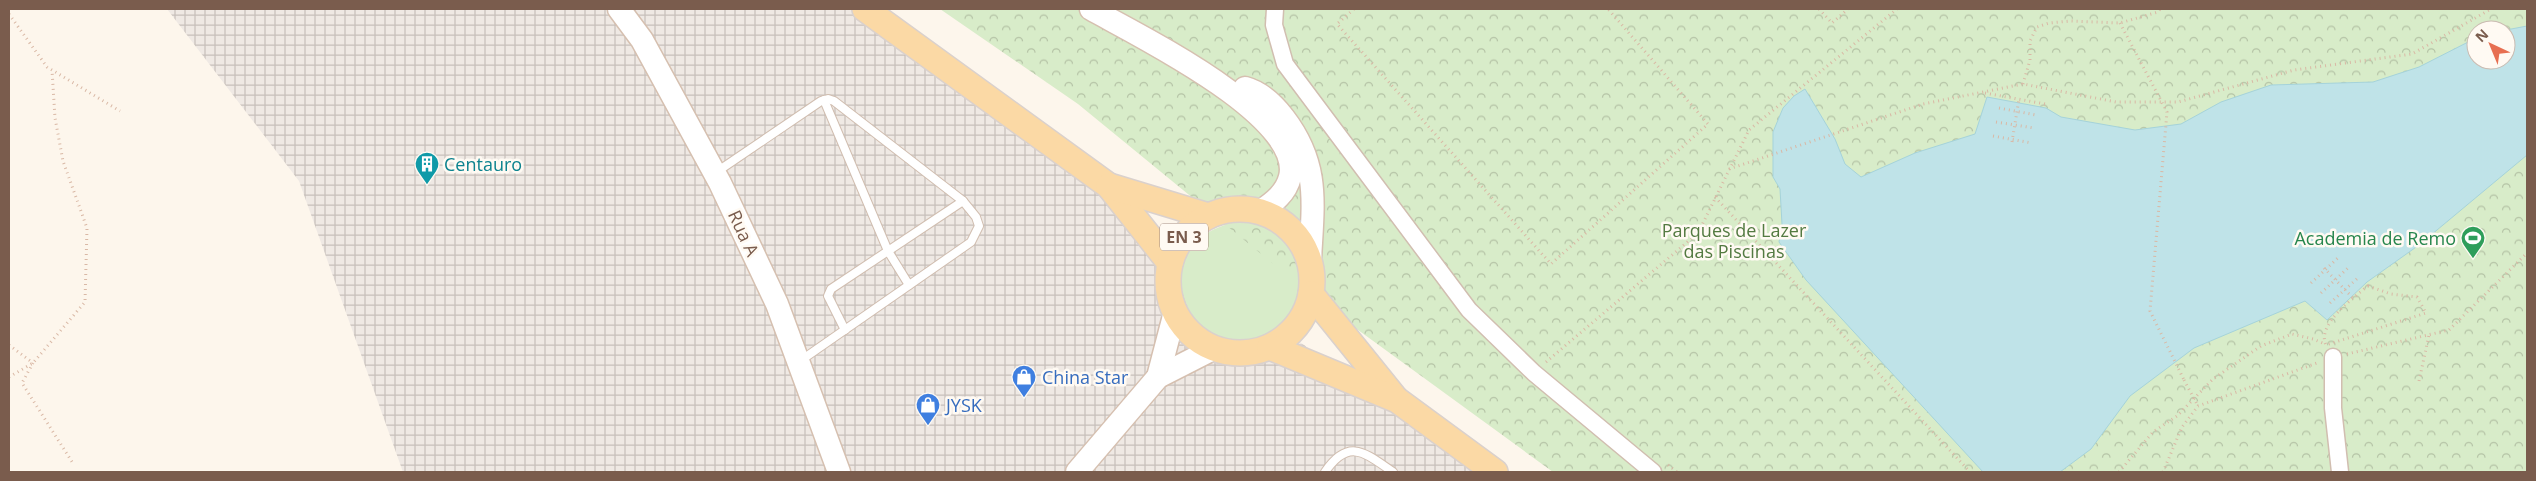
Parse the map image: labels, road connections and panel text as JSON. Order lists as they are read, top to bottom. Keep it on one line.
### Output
{"streets":{"main road":["EN 3"],"street":["Rua A"]},"parks":["Parques de Lazer das Piscinas"],"places":{"building":["Centauro"],"sports":["Academia de Remo"],"shop":["China Star","JYSK"]},"north":"top left"}
